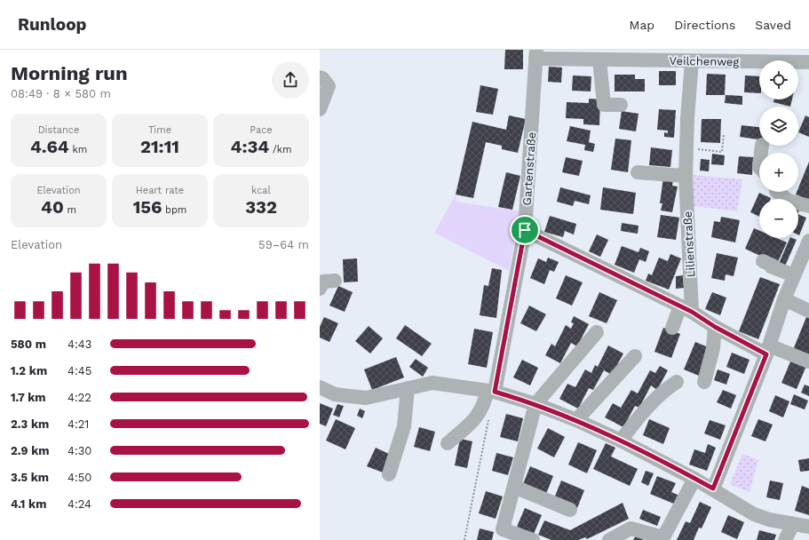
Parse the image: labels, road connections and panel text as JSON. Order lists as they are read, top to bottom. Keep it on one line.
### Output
{"streets":{"street":["Veilchenweg","Gartenstraße","Lilienstraße"]},"crossings":[["Veilchenweg","Gartenstraße"],["Veilchenweg","Lilienstraße"]],"page":{"header":"Runloop","nav":["Map","Directions","Saved"],"heading":["Morning run","08:49 · 8 × 580 m"],"map_buttons":["+","−"],"stats":[["Distance","4.64 km"],["Time","21:11"],["Pace","4:34 /km"],["Elevation","40 m"],["Heart rate","156 bpm"],["kcal","332"]],"chart":["Elevation","59–64 m"],"list":[{"name":"580 m","note":"4:43"},{"name":"1.2 km","note":"4:45"},{"name":"1.7 km","note":"4:22"},{"name":"2.3 km","note":"4:21"},{"name":"2.9 km","note":"4:30"},{"name":"3.5 km","note":"4:50"},{"name":"4.1 km","note":"4:24"}]}}
